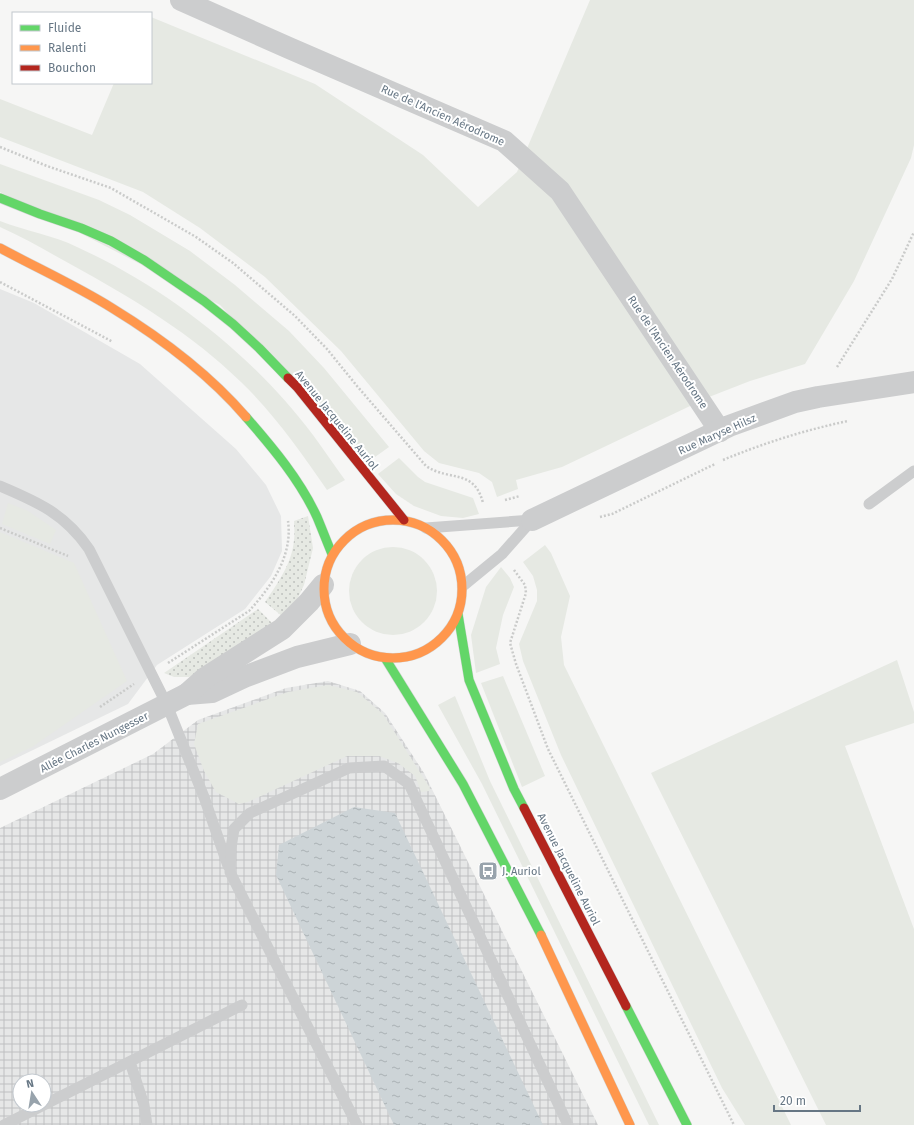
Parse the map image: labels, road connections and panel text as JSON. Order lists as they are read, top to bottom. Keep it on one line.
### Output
{"streets":{"main road":["Avenue Jacqueline Auriol"],"street":["Rue de l'Ancien Aérodrome","Rue Maryse Hilsz","Allée Charles Nungesser"]},"crossings":[["Rue de l'Ancien Aérodrome","Rue Maryse Hilsz"],["Avenue Jacqueline Auriol","Allée Charles Nungesser"]],"places":{"bus stop":["J. Auriol"]},"legend":["Fluide","Ralenti","Bouchon"],"scale_bar":"20 m","north":"top"}
